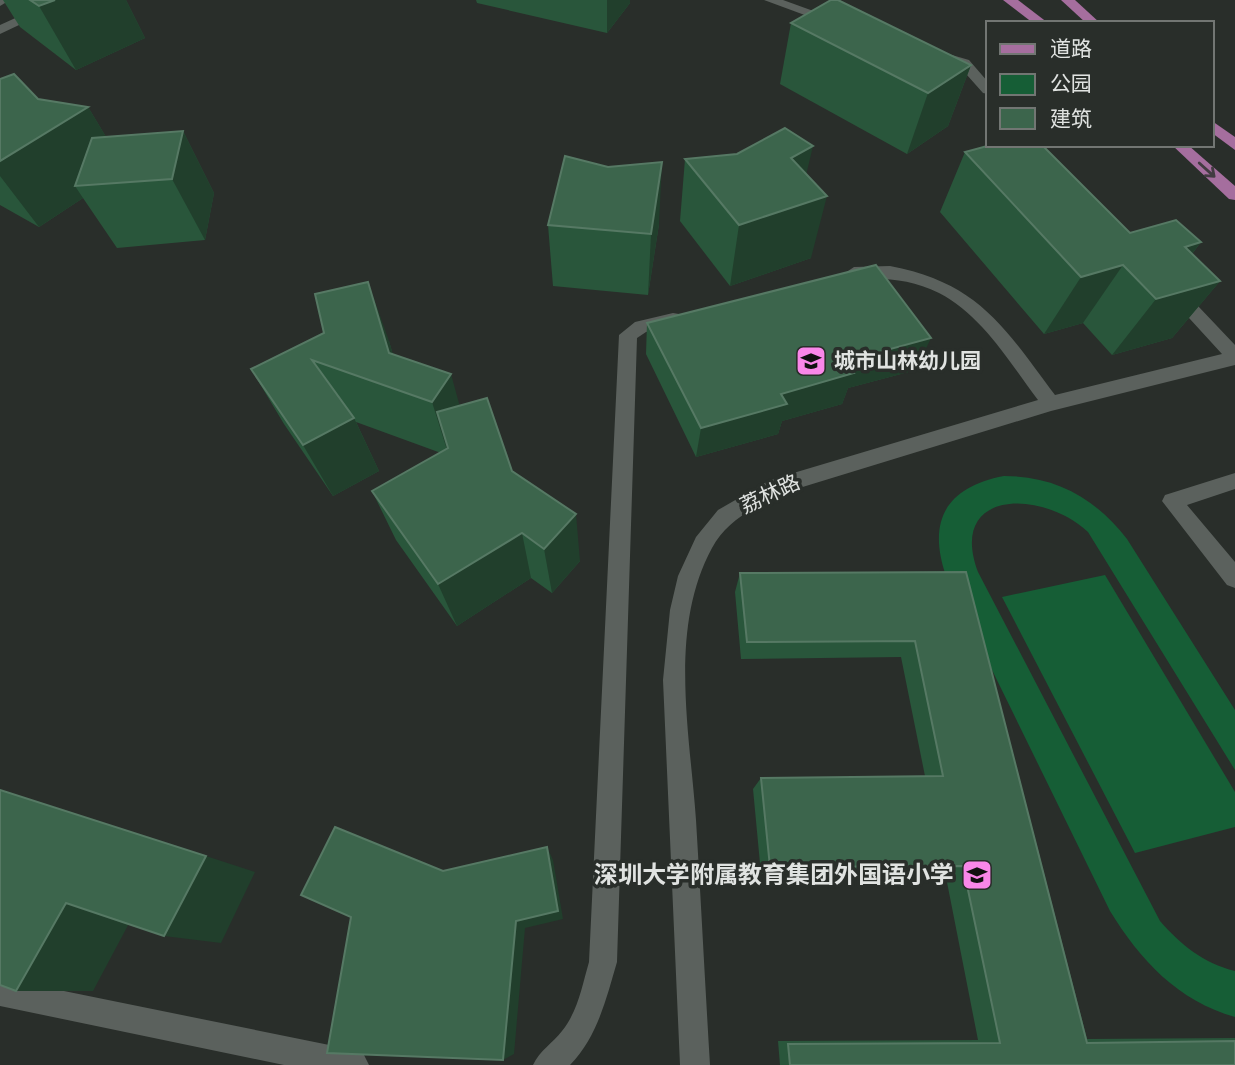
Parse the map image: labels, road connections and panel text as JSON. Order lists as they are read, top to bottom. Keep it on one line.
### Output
{"streets":{"street":["荔林路"]},"places":{"school or university":["城市山林幼儿园","深圳大学附属教育集团外国语小学"]},"legend":["道路","公园","建筑"]}
